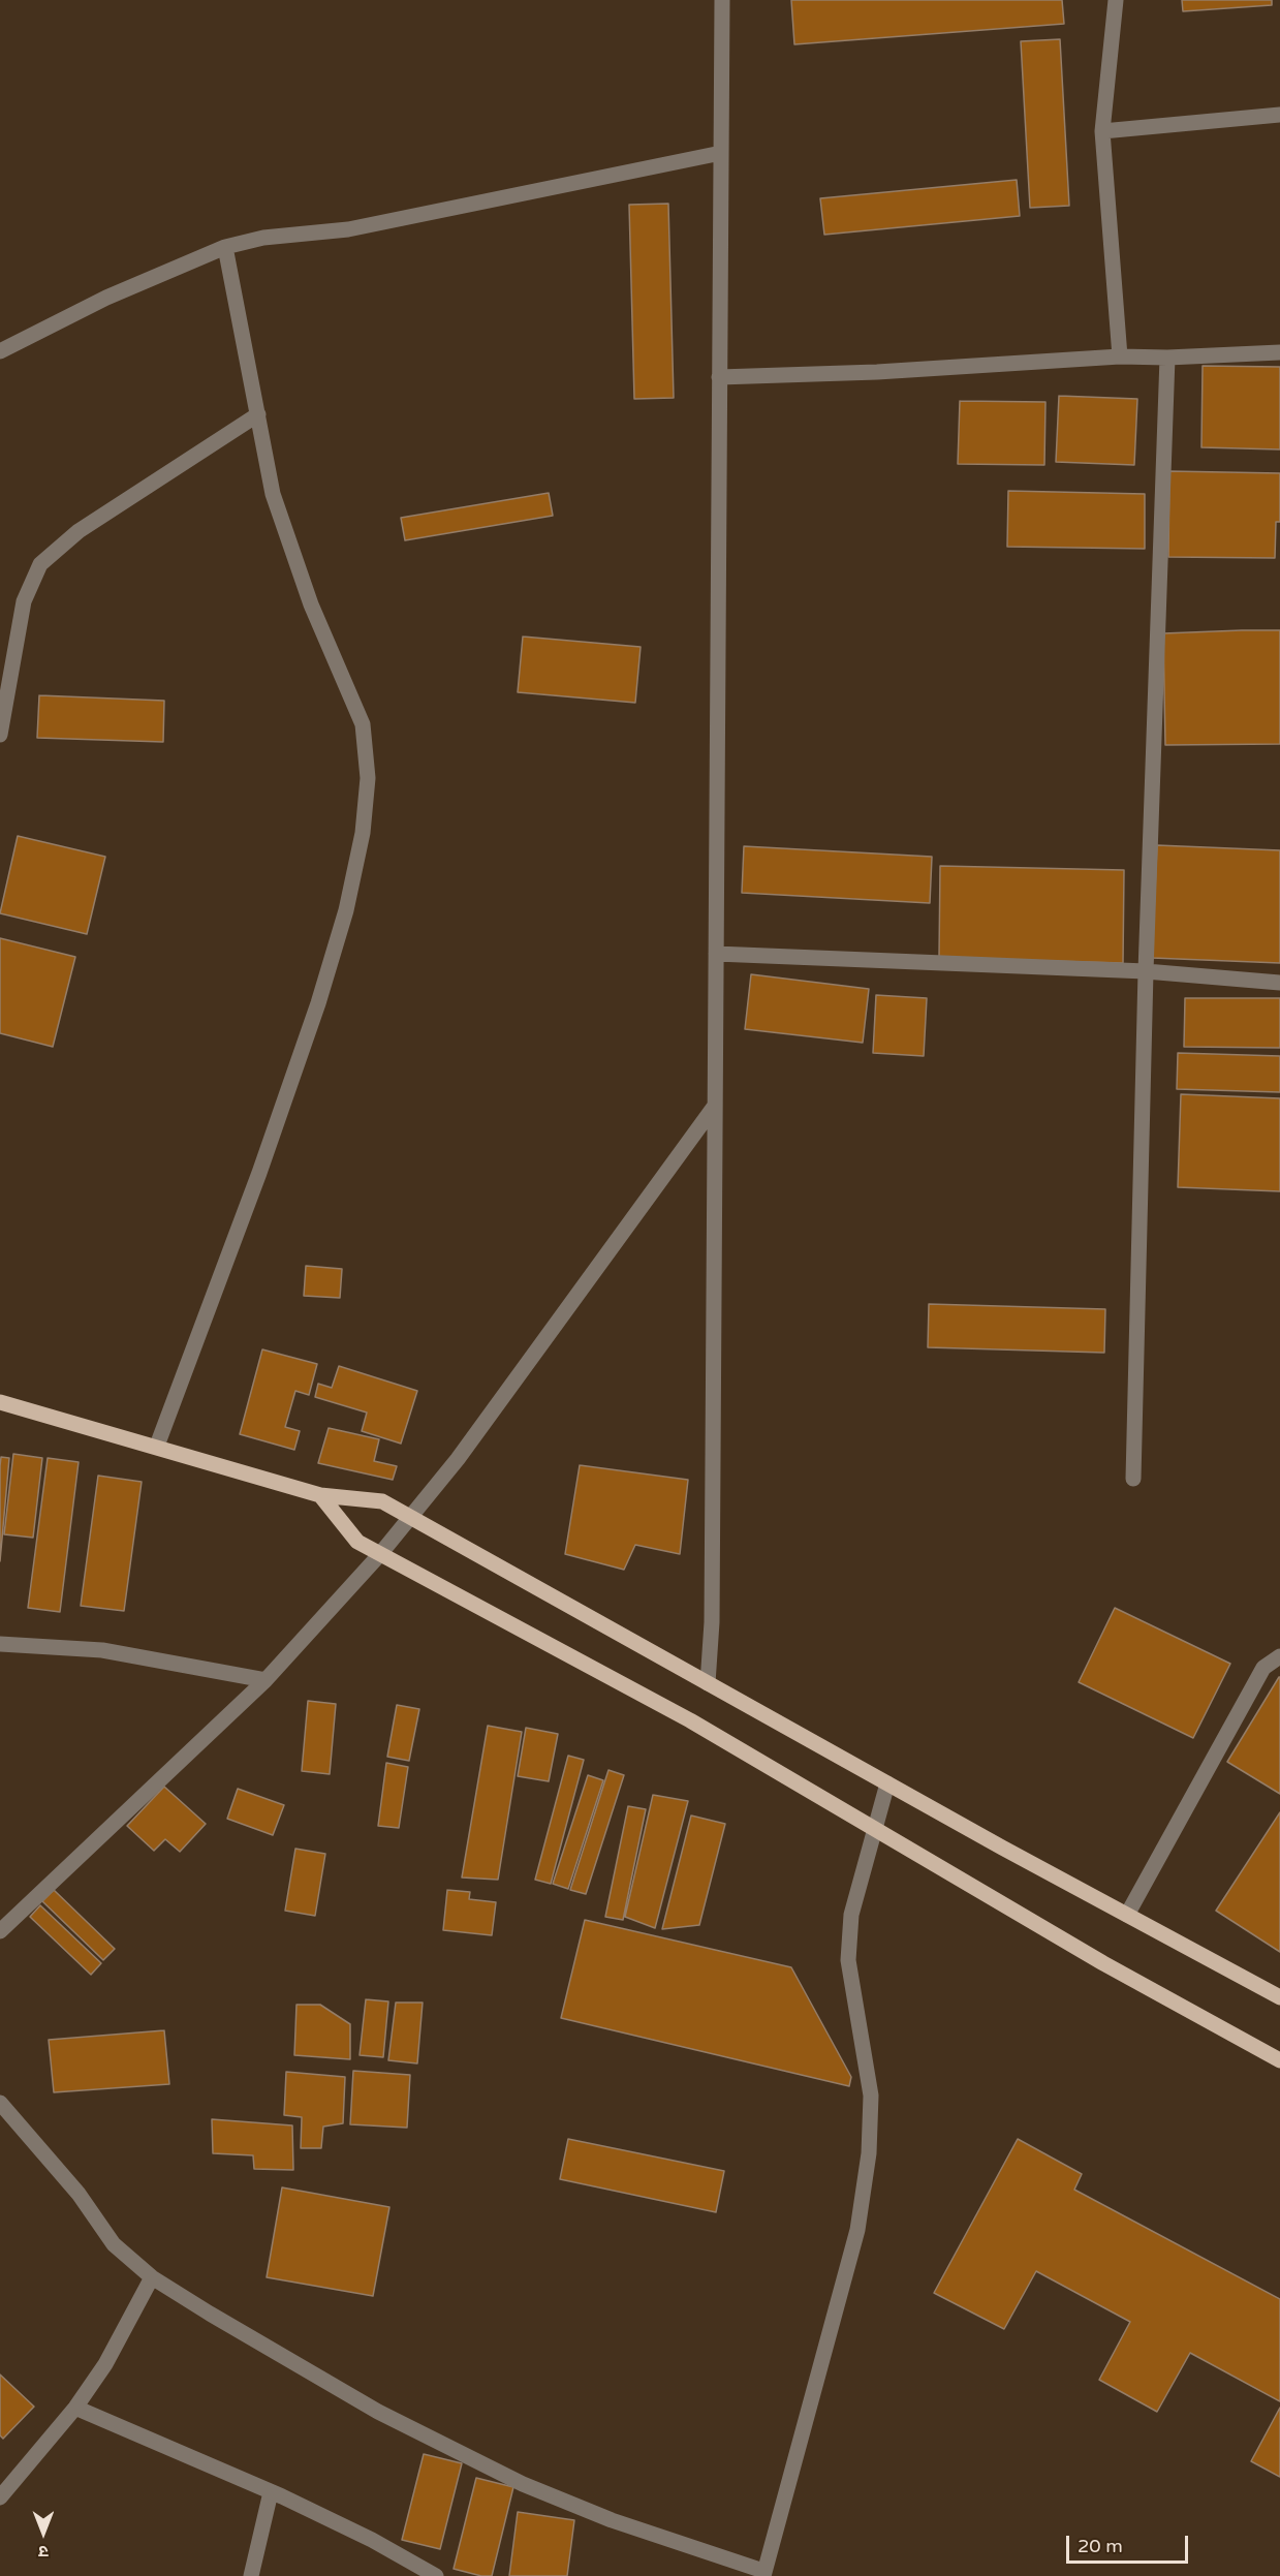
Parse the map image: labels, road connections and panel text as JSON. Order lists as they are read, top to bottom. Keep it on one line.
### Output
{"scale_bar":"20 m","north":"bottom"}
